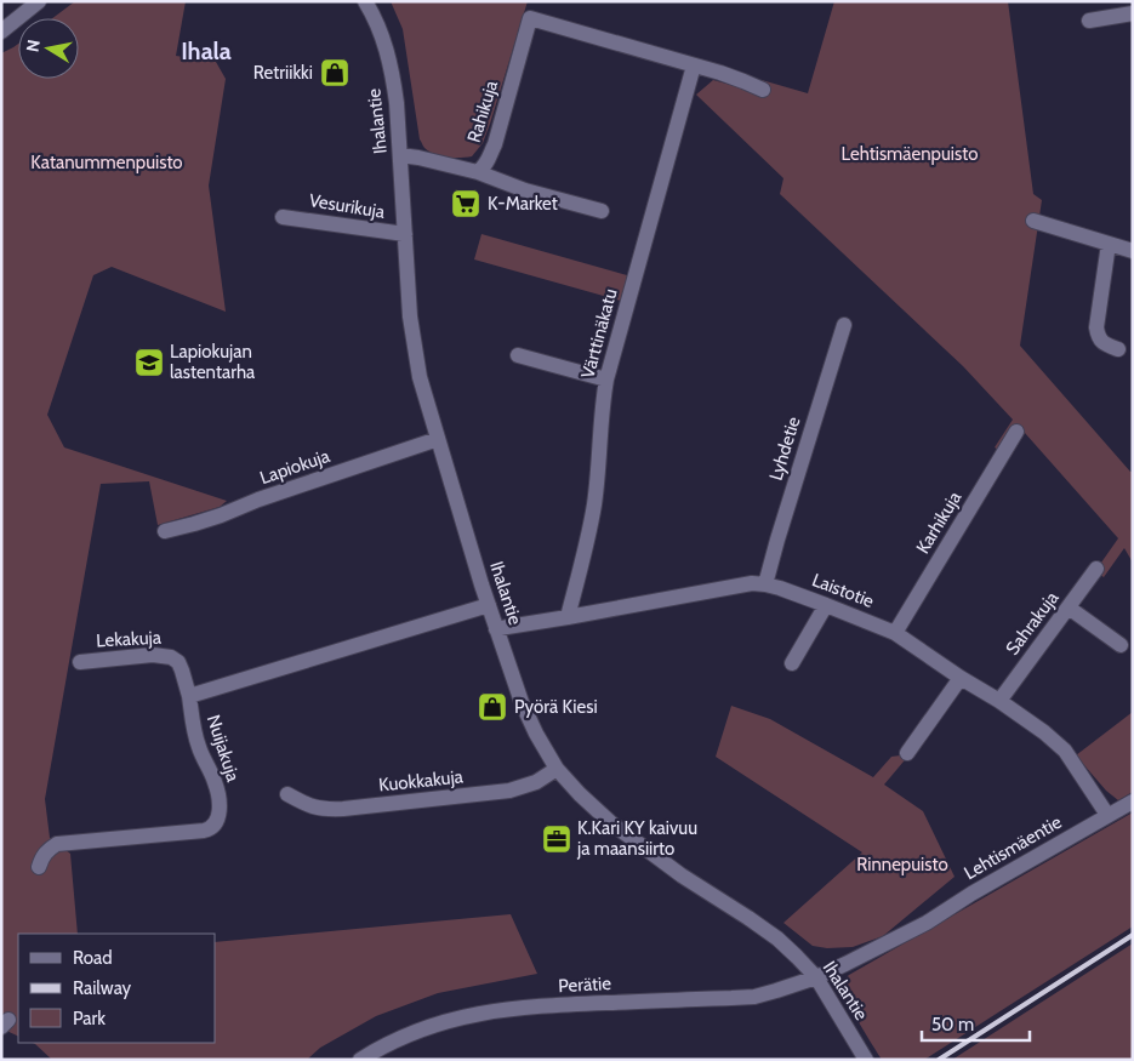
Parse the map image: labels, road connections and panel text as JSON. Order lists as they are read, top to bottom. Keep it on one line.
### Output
{"streets":{"street":["Rahikuja","Ihalantie","Vesurikuja","Värttinäkatu","Lyhdetie","Lapiokuja","Karhikuja","Laistotie","Sahrakuja","Lekakuja","Nuijakuja","Kuokkakuja","Lehtismäentie","Perätie"]},"crossings":[["Rahikuja","Värttinäkatu"],["Ihalantie","Vesurikuja"],["Ihalantie","Lapiokuja"],["Ihalantie","Laistotie"],["Ihalantie","Nuijakuja"],["Ihalantie","Kuokkakuja"],["Ihalantie","Lehtismäentie"],["Ihalantie","Perätie"],["Värttinäkatu","Laistotie"],["Lyhdetie","Laistotie"],["Karhikuja","Laistotie"],["Laistotie","Sahrakuja"],["Laistotie","Lehtismäentie"],["Lekakuja","Nuijakuja"],["Lehtismäentie","Perätie"]],"districts":["Ihala"],"parks":["Lehtismäenpuisto","Katanummenpuisto","Rinnepuisto"],"places":{"shop":["Retriikki","Pyörä Kiesi"],"supermarket":["K-Market"],"school or university":["Lapiokujan lastentarha"],"office":["K.Kari KY kaivuu ja maansiirto"]},"legend":["Road","Railway","Park"],"scale_bar":"50 m","north":"left"}
